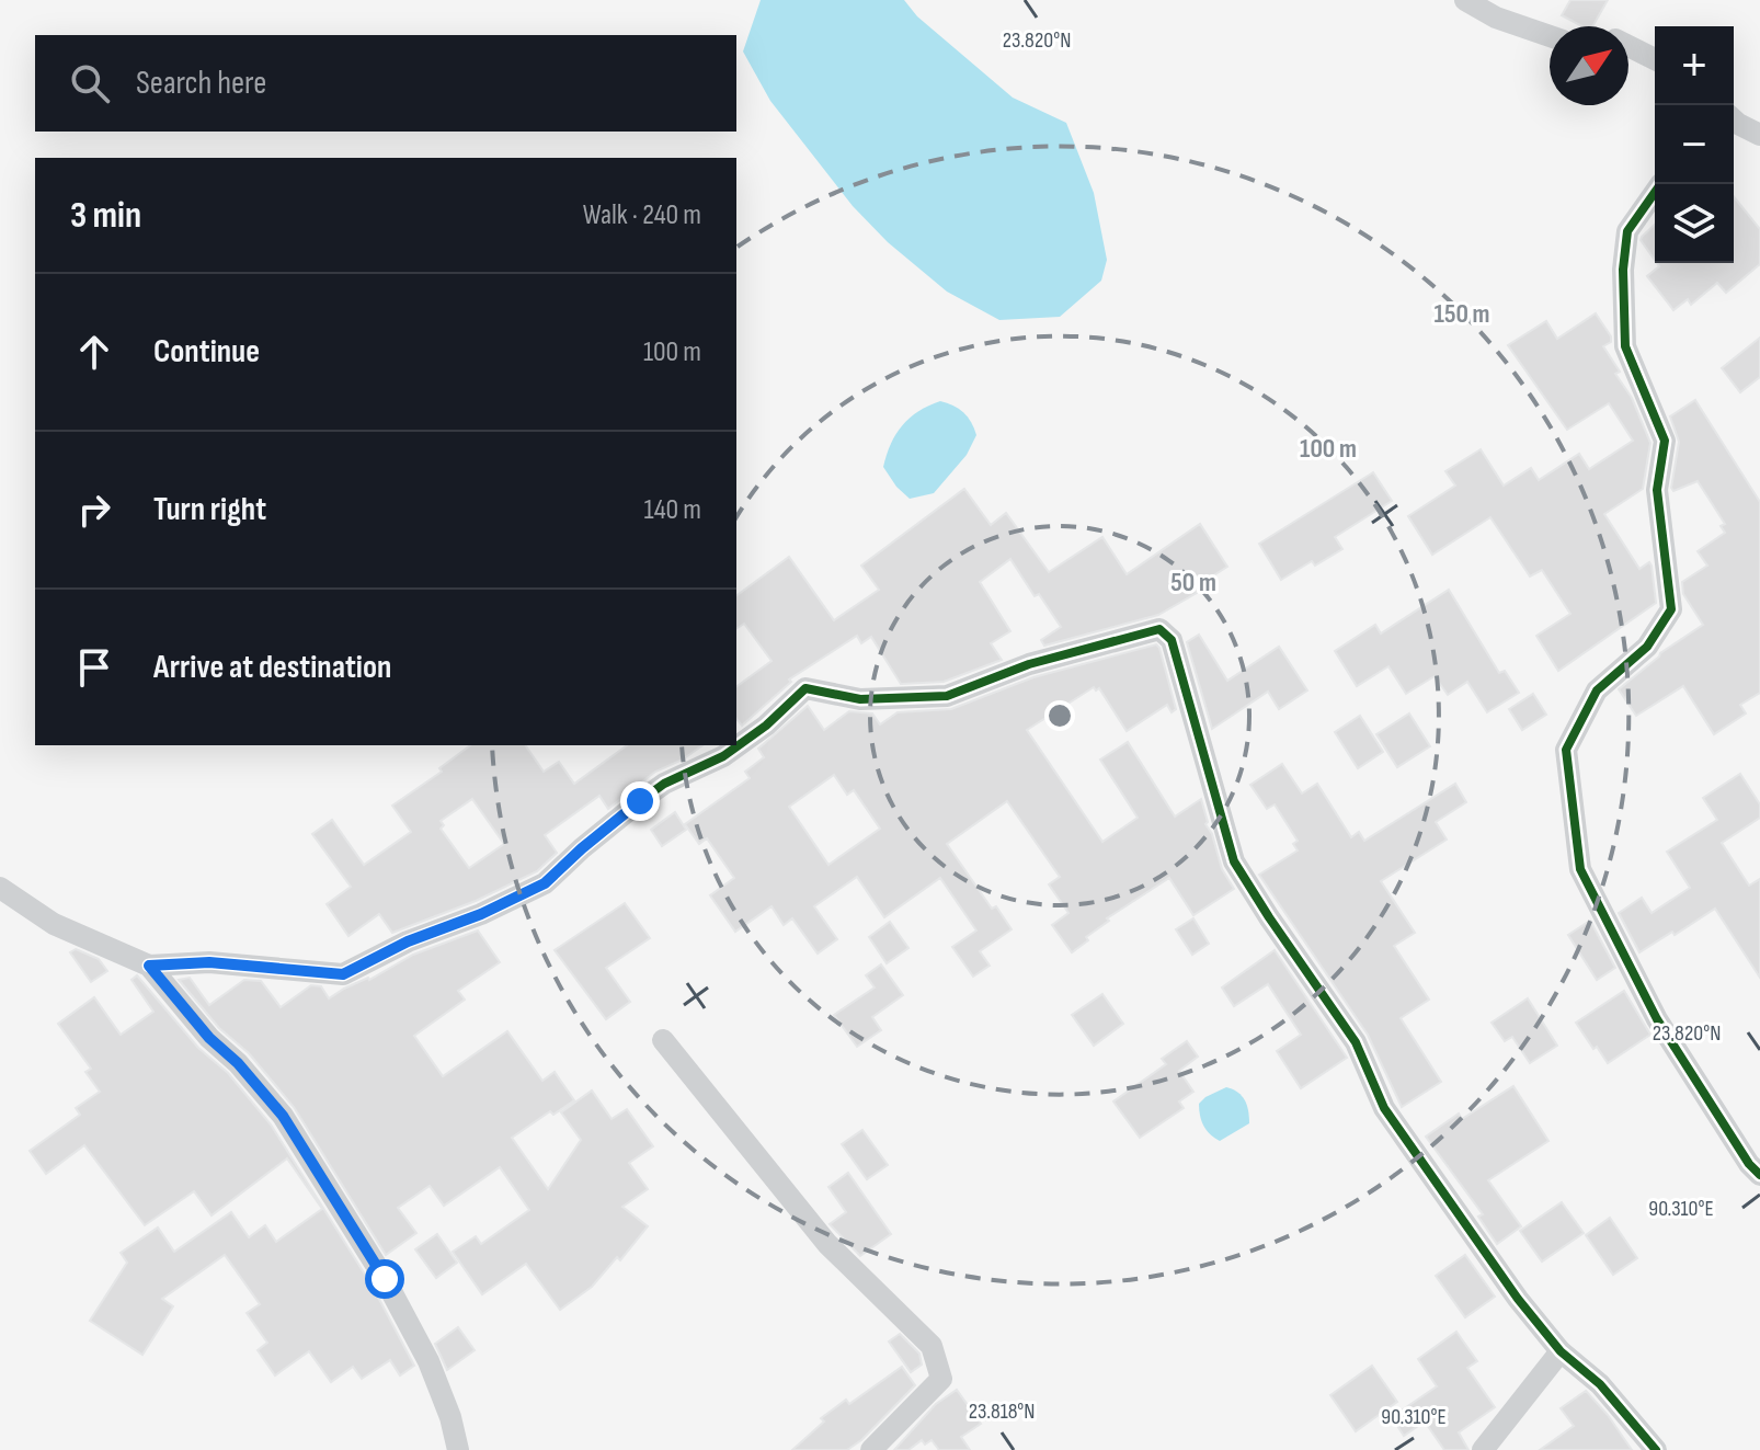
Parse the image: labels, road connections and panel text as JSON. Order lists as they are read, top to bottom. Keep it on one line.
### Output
{"north":"top right","page":{"map_buttons":["+","−"],"search":"Search here","heading":["3 min","Walk · 240 m"],"list":[["Continue","100 m"],["Turn right","140 m"],"Arrive at destination"]},"coordinates":["23.820°N","90.310°E","23.818°N"],"rings":["150 m","100 m","50 m"]}
